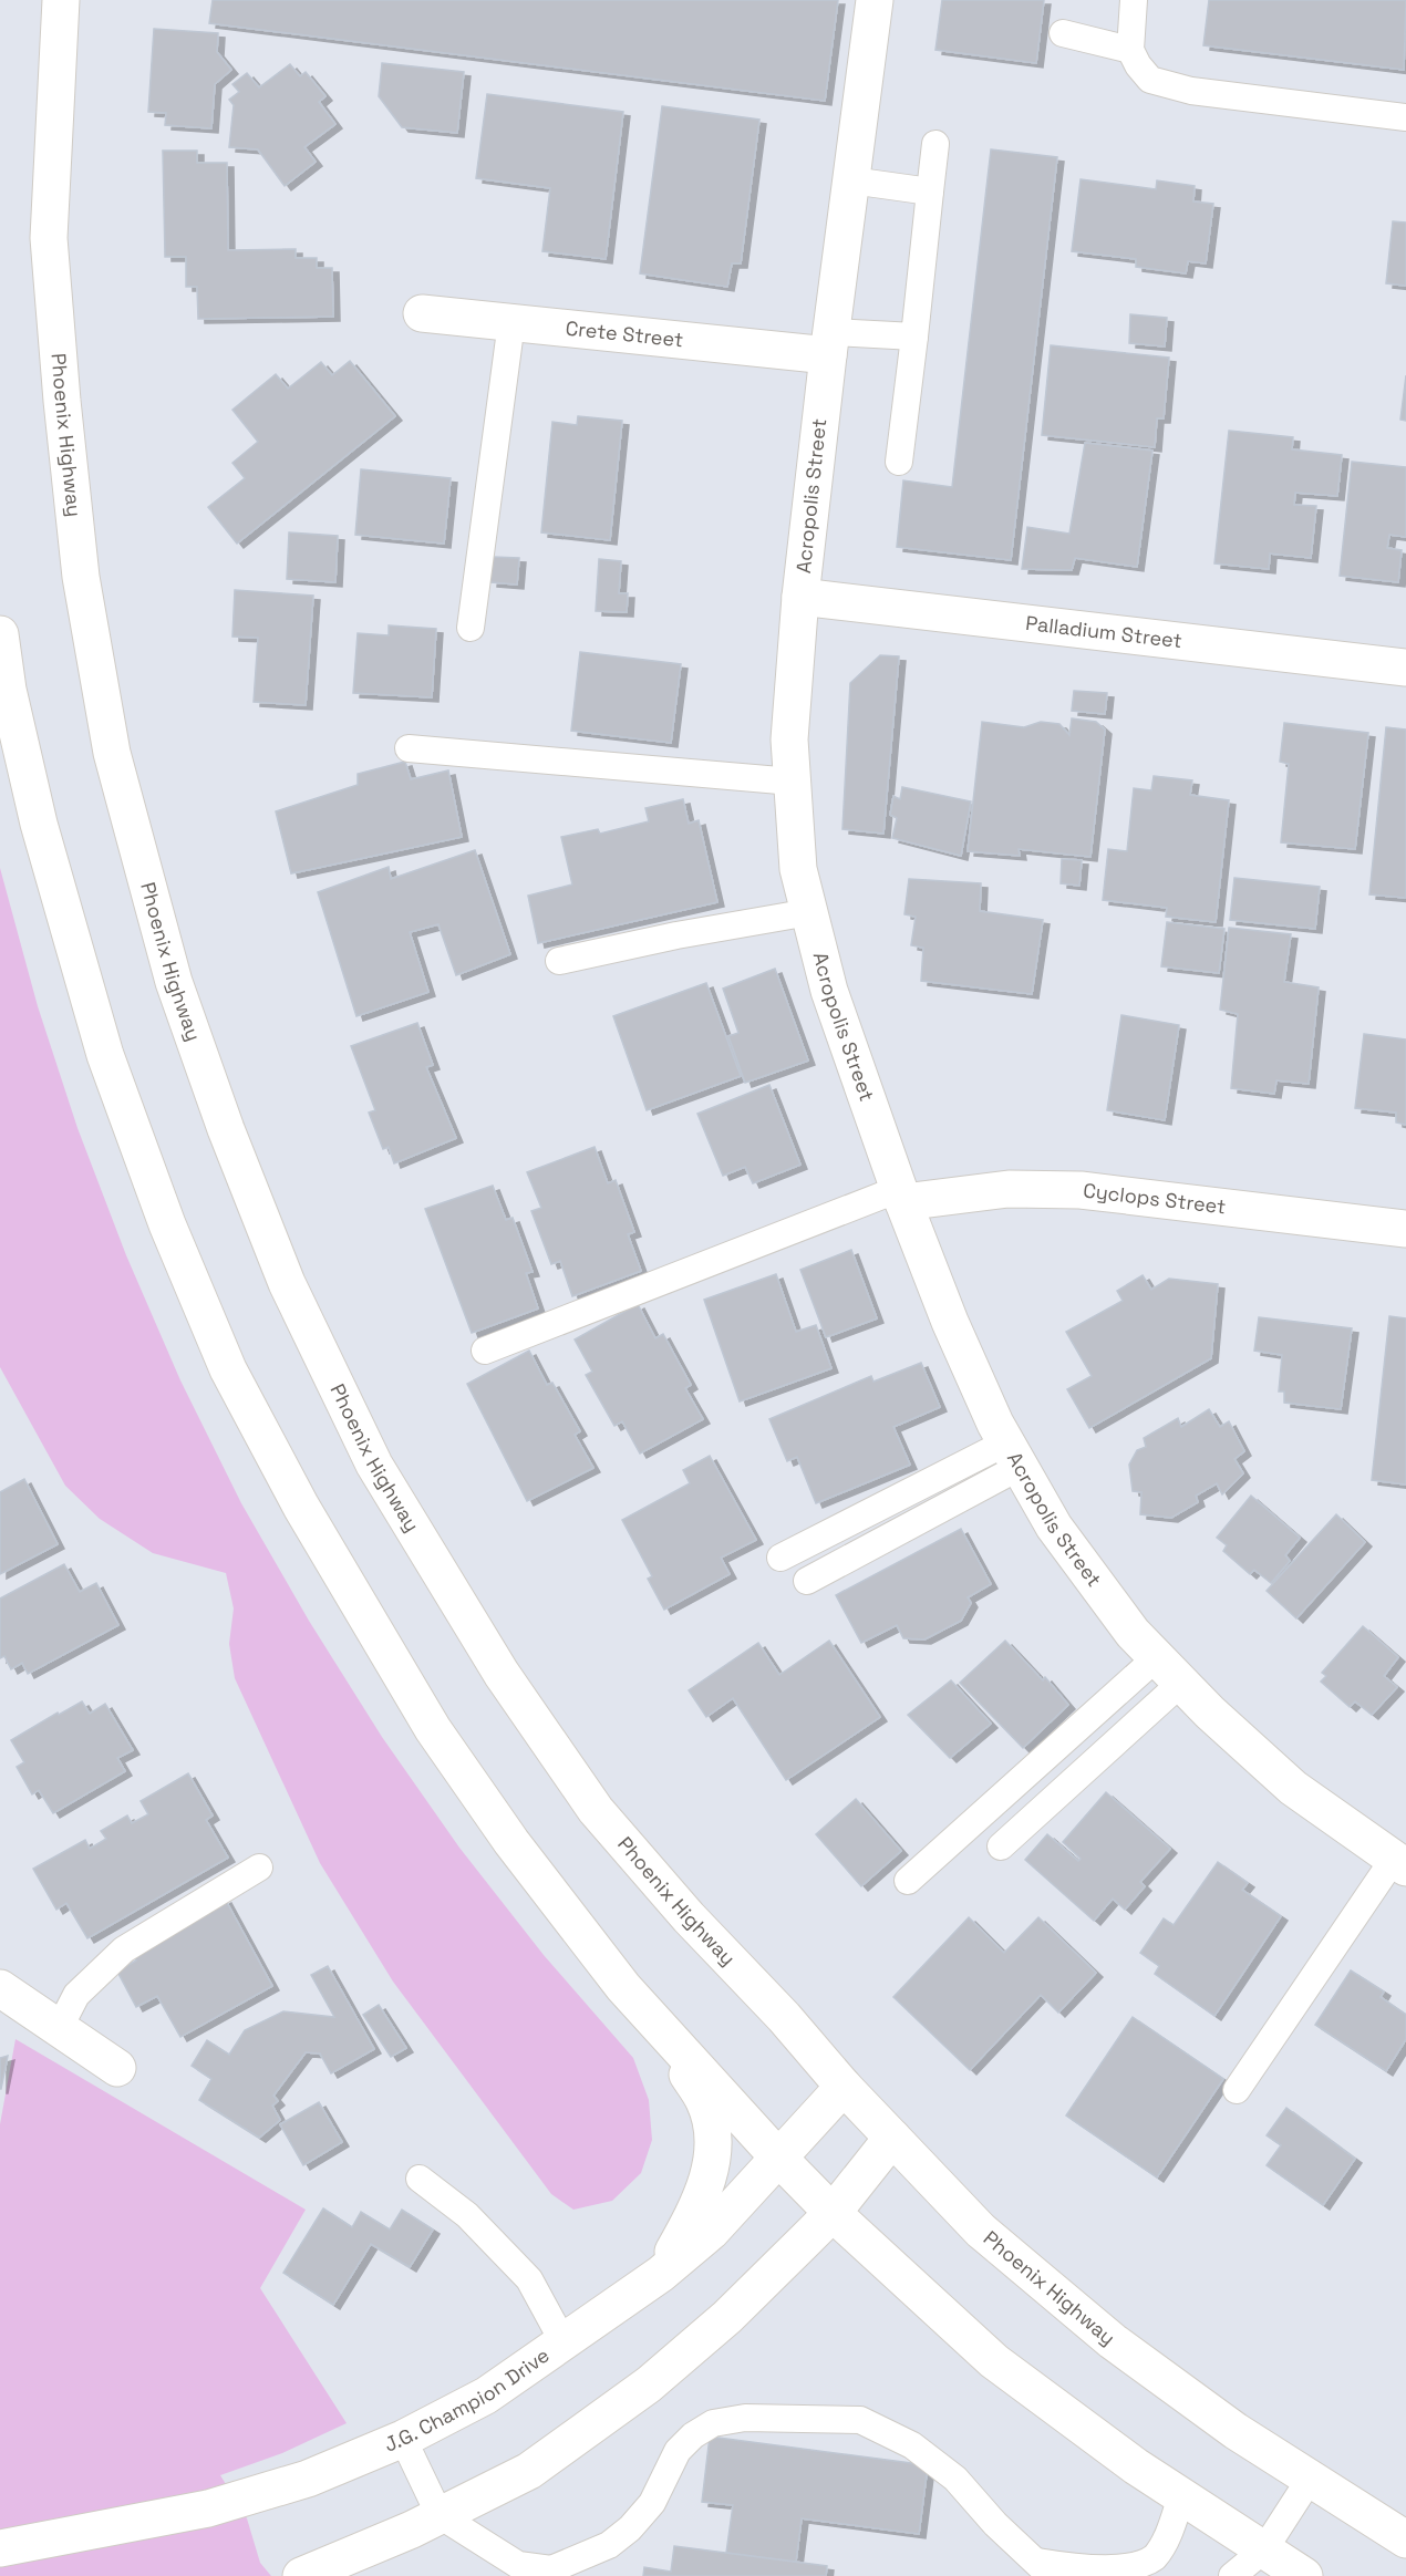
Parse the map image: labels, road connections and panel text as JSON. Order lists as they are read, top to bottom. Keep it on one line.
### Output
{"streets":{"main road":["Crete Street","Phoenix Highway","Acropolis Street","Palladium Street","Cyclops Street","J.G. Champion Drive"]},"crossings":[["Crete Street","Acropolis Street"],["Phoenix Highway","J.G. Champion Drive"],["Acropolis Street","Palladium Street"],["Acropolis Street","Cyclops Street"]]}
